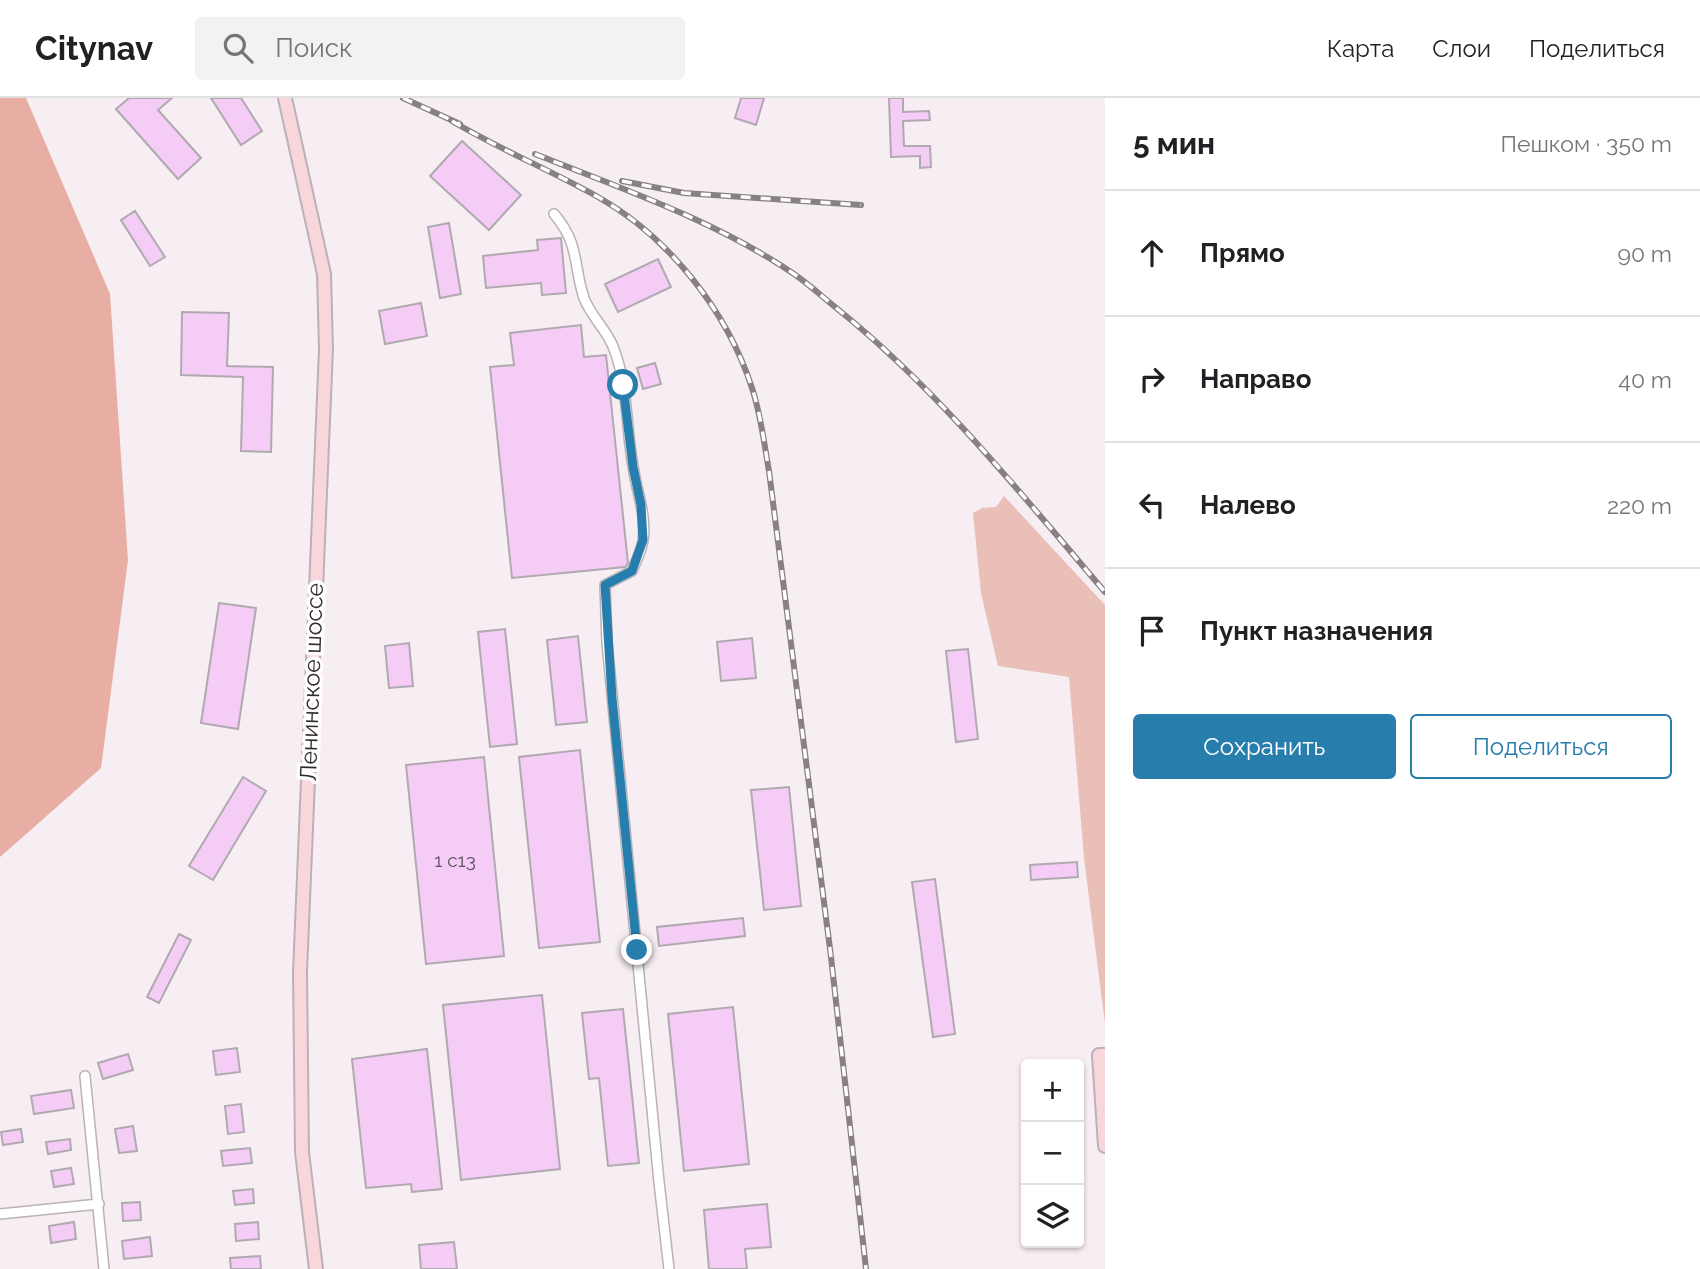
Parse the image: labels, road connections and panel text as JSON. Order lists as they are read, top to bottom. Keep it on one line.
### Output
{"streets":{"street":["Ленинское шоссе"]},"house_numbers":["1 с13"],"page":{"header":"Citynav","search":"Поиск","nav":["Карта","Слои","Поделиться"],"heading":["5 мин","Пешком · 350 m"],"list":[["Прямо","90 m"],["Направо","40 m"],["Налево","220 m"],"Пункт назначения"],"buttons":["Сохранить","Поделиться"],"map_buttons":["+","−"]}}
